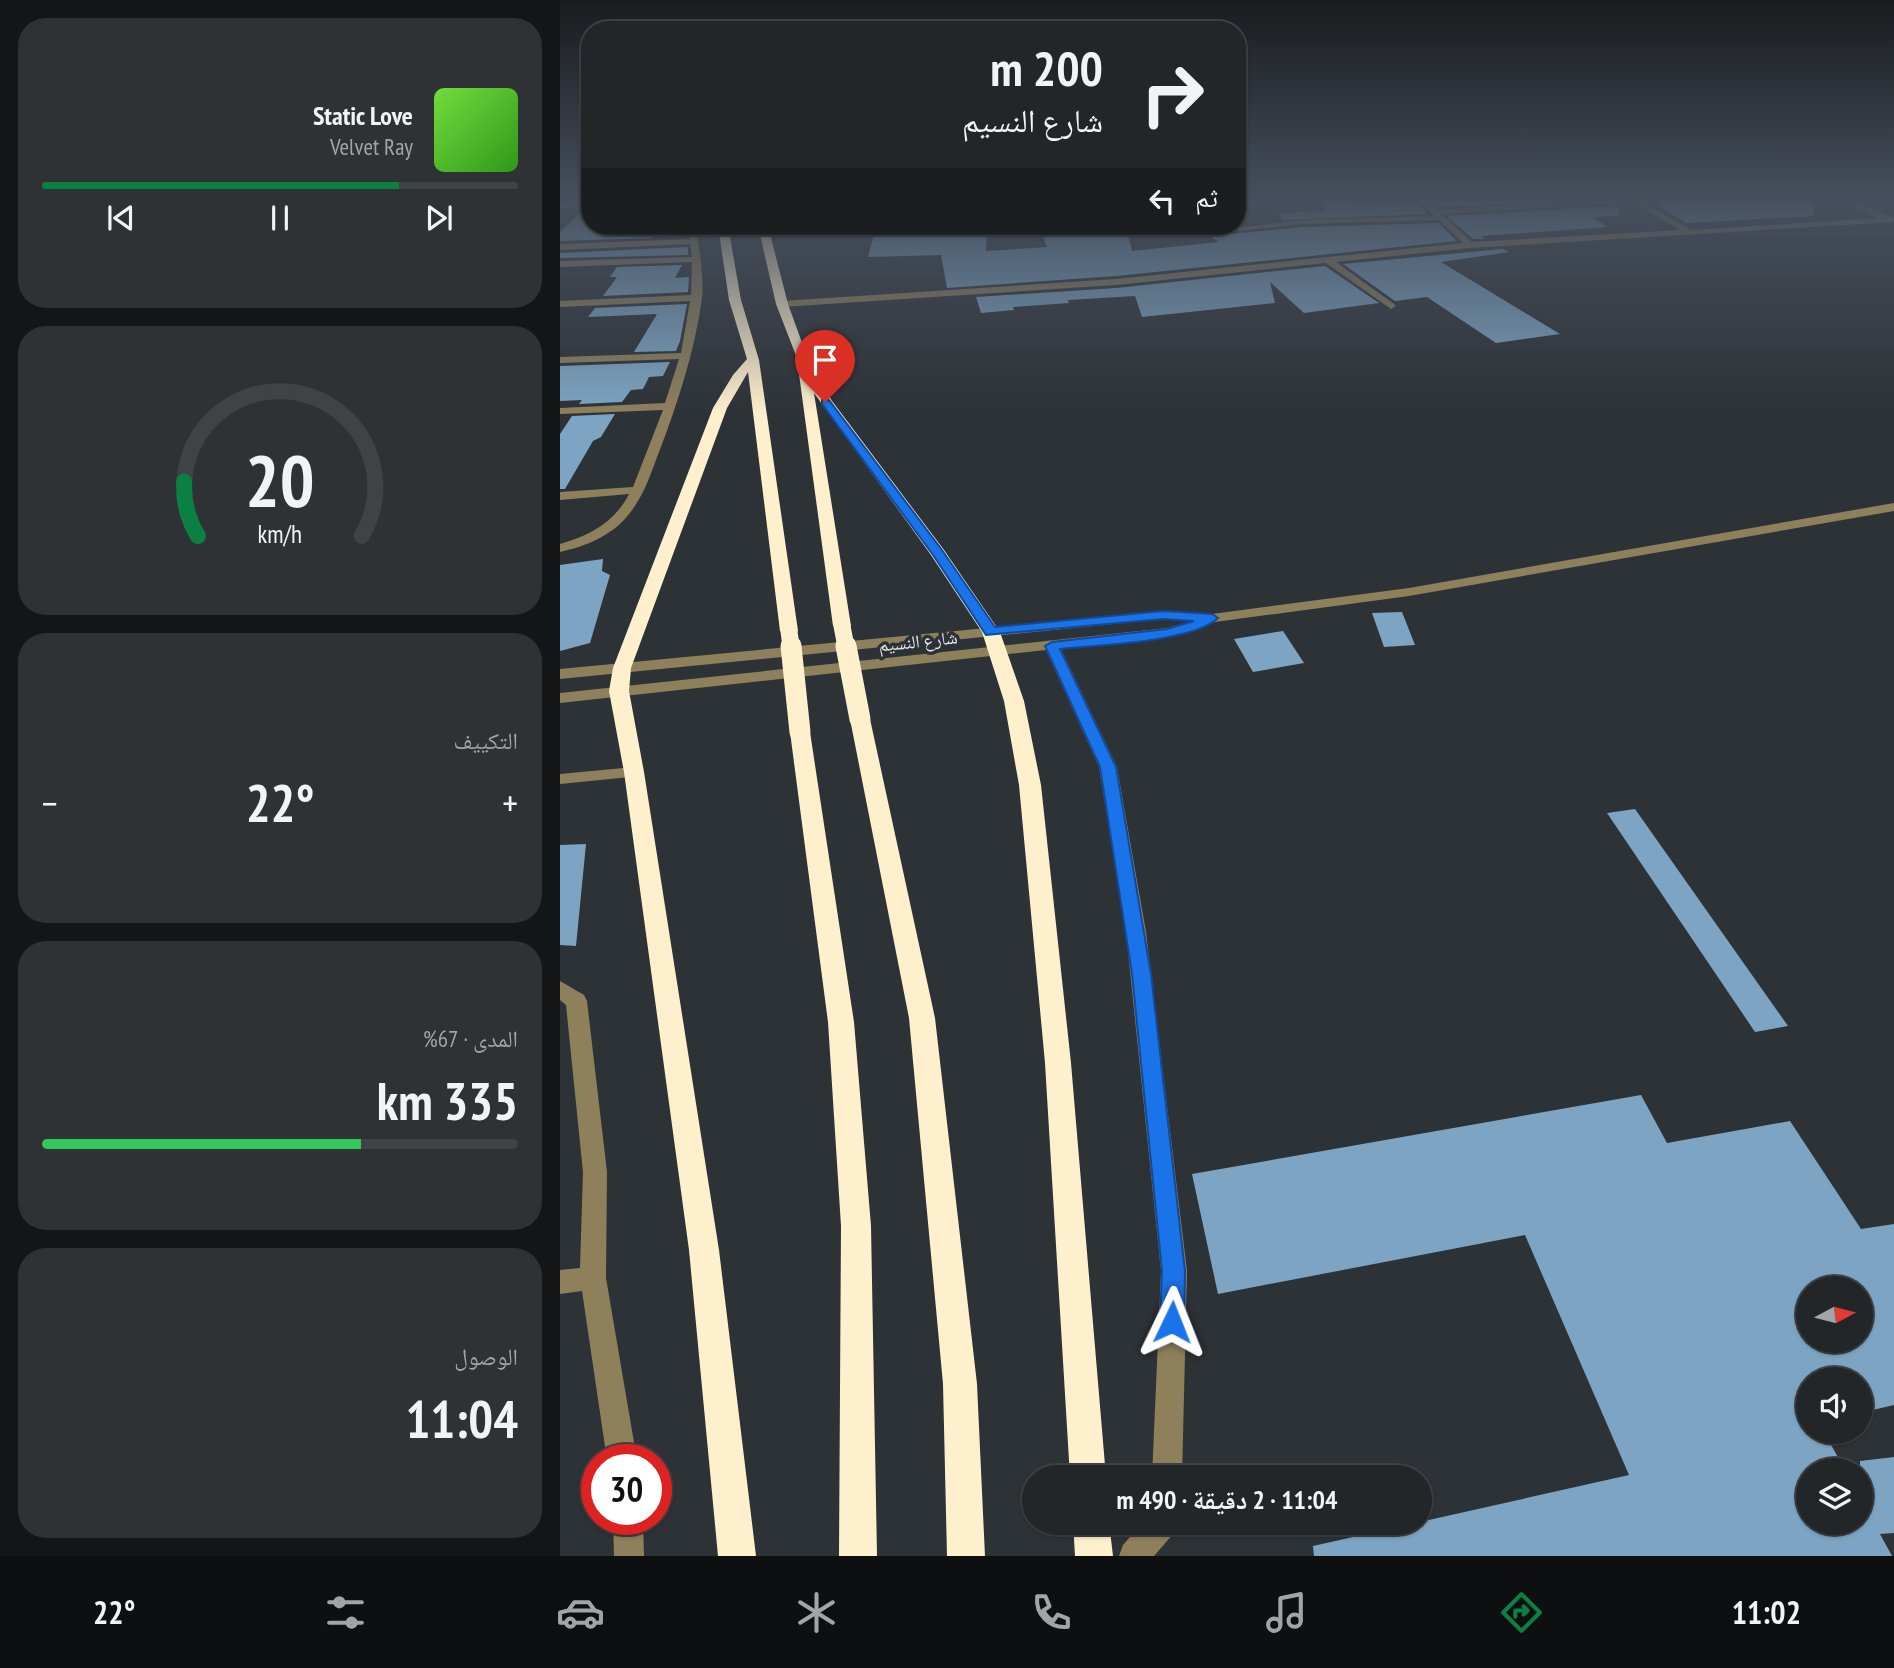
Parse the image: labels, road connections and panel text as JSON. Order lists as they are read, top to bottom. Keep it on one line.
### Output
{"streets":{"street":["شارع النسيم"]},"north":"right","page":{"turn":["200 m","شارع النسيم"],"song":["Static Love","Velvet Ray"],"then":"ثم","tile":["التكييف",["المدى · 67%","335 km"],["الوصول","11:04"]],"heat":["−","22°","+"],"limit":"30","trip":"11:04 · 2 دقيقة · 490 m","tabs":["11:02","22°"],"gauge":["20","km/h"]}}
